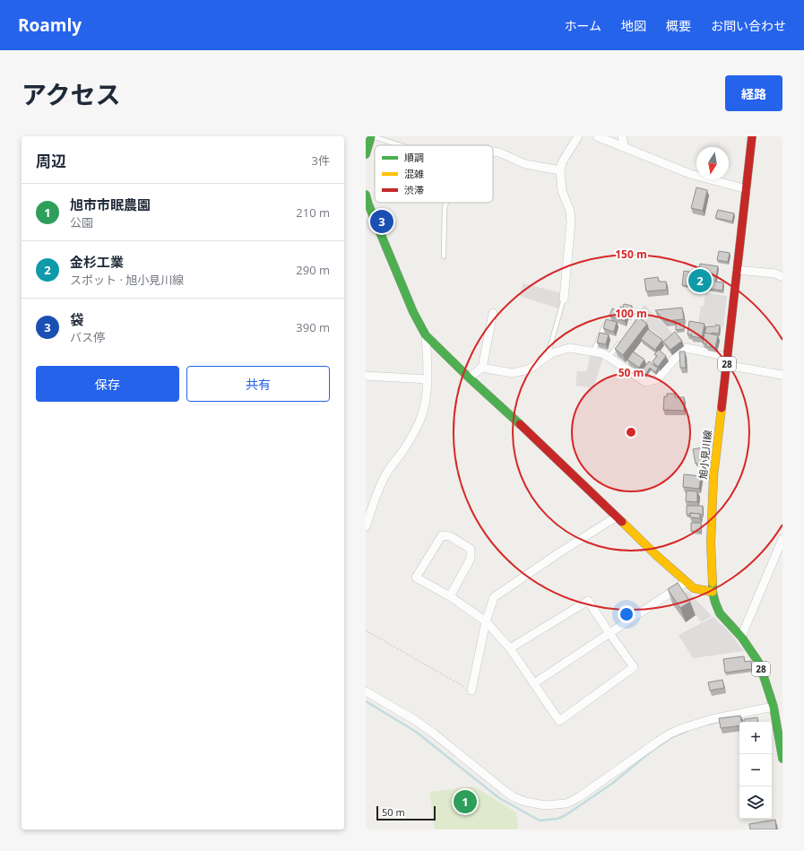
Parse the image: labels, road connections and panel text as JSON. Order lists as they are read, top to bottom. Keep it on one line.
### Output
{"streets":{"main road":["28","旭小見川線"]},"legend":["順調","混雑","渋滞"],"scale_bar":"50 m","north":"bottom","page":{"header":"Roamly","nav":["ホーム","地図","概要","お問い合わせ"],"title":"アクセス","buttons":["経路",["保存","共有"]],"heading":["周辺","3件"],"list":[{"mark":"1","name":"旭市市眠農園","note":"公園","value":"210 m"},{"mark":"2","name":"金杉工業","note":"スポット · 旭小見川線","value":"290 m"},{"mark":"3","name":"袋","note":"バス停","value":"390 m"}],"pins":["3","2","1"],"map_buttons":["+","−"],"scale":"50 m"},"rings":["150 m","100 m","50 m"]}
